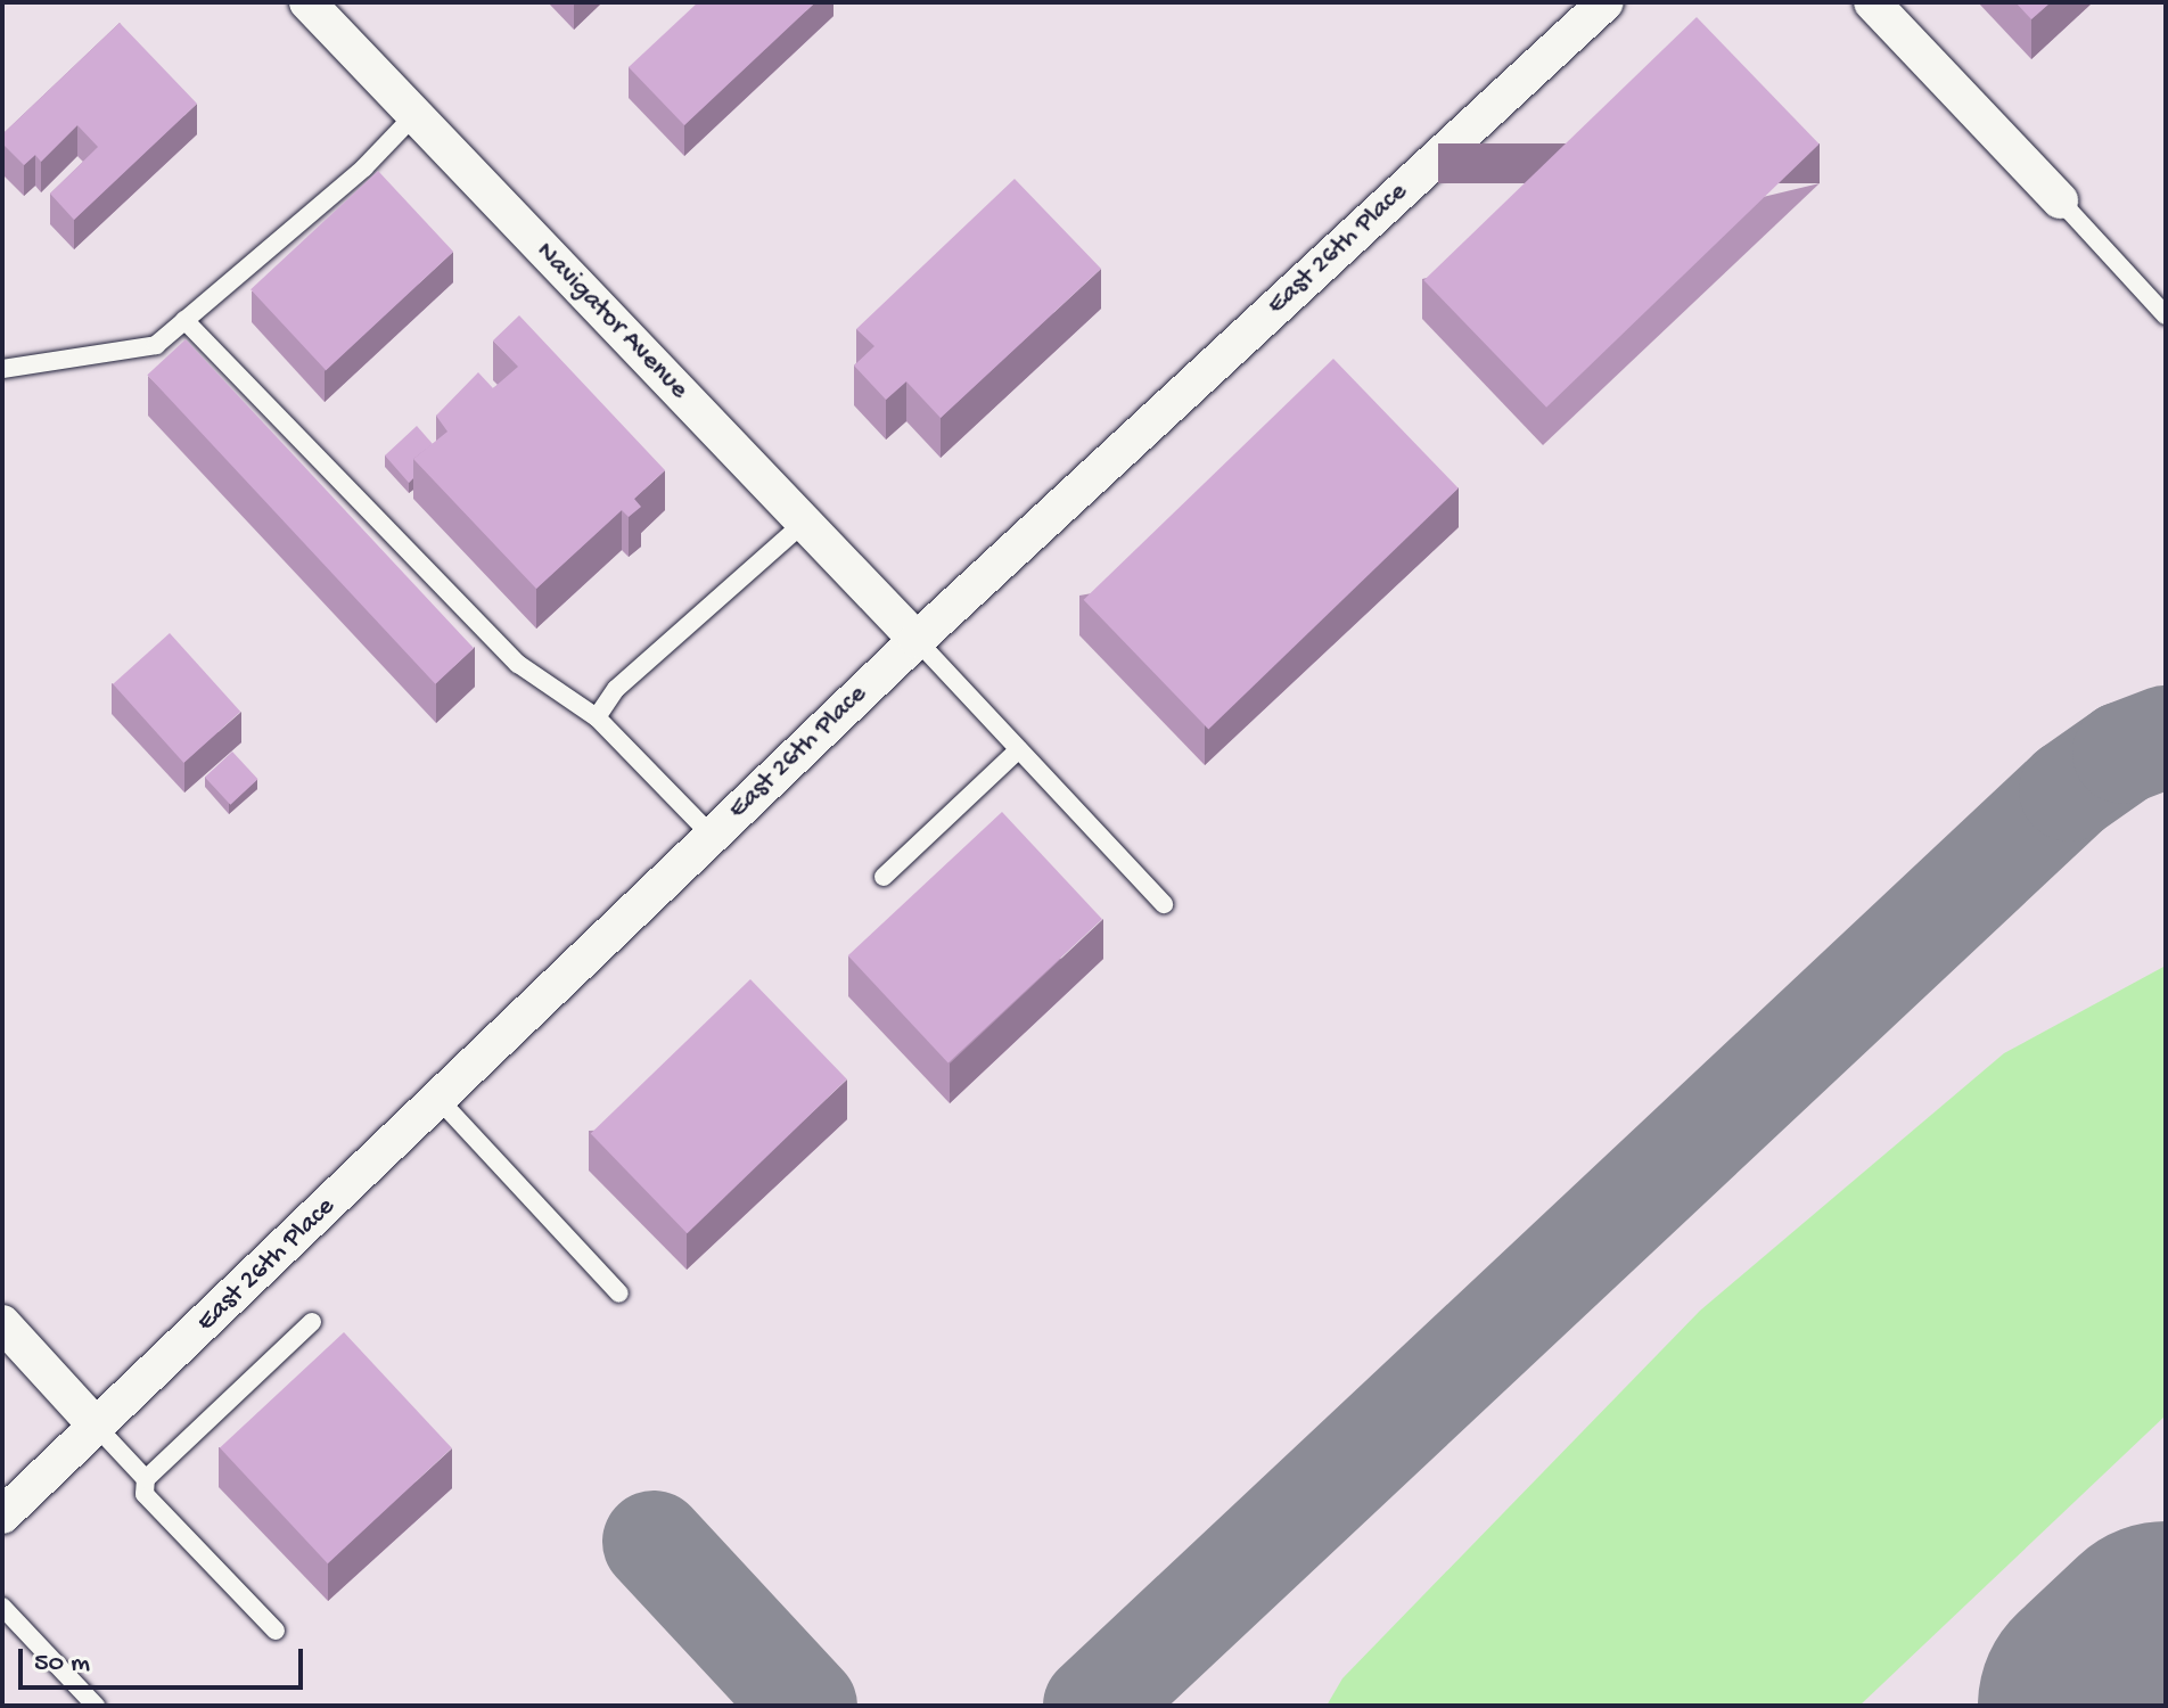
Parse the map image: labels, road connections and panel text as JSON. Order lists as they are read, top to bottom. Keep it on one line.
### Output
{"streets":{"street":["East 26th Place","Navigator Avenue"]},"crossings":[["East 26th Place","Navigator Avenue"]],"scale_bar":"50 m"}
